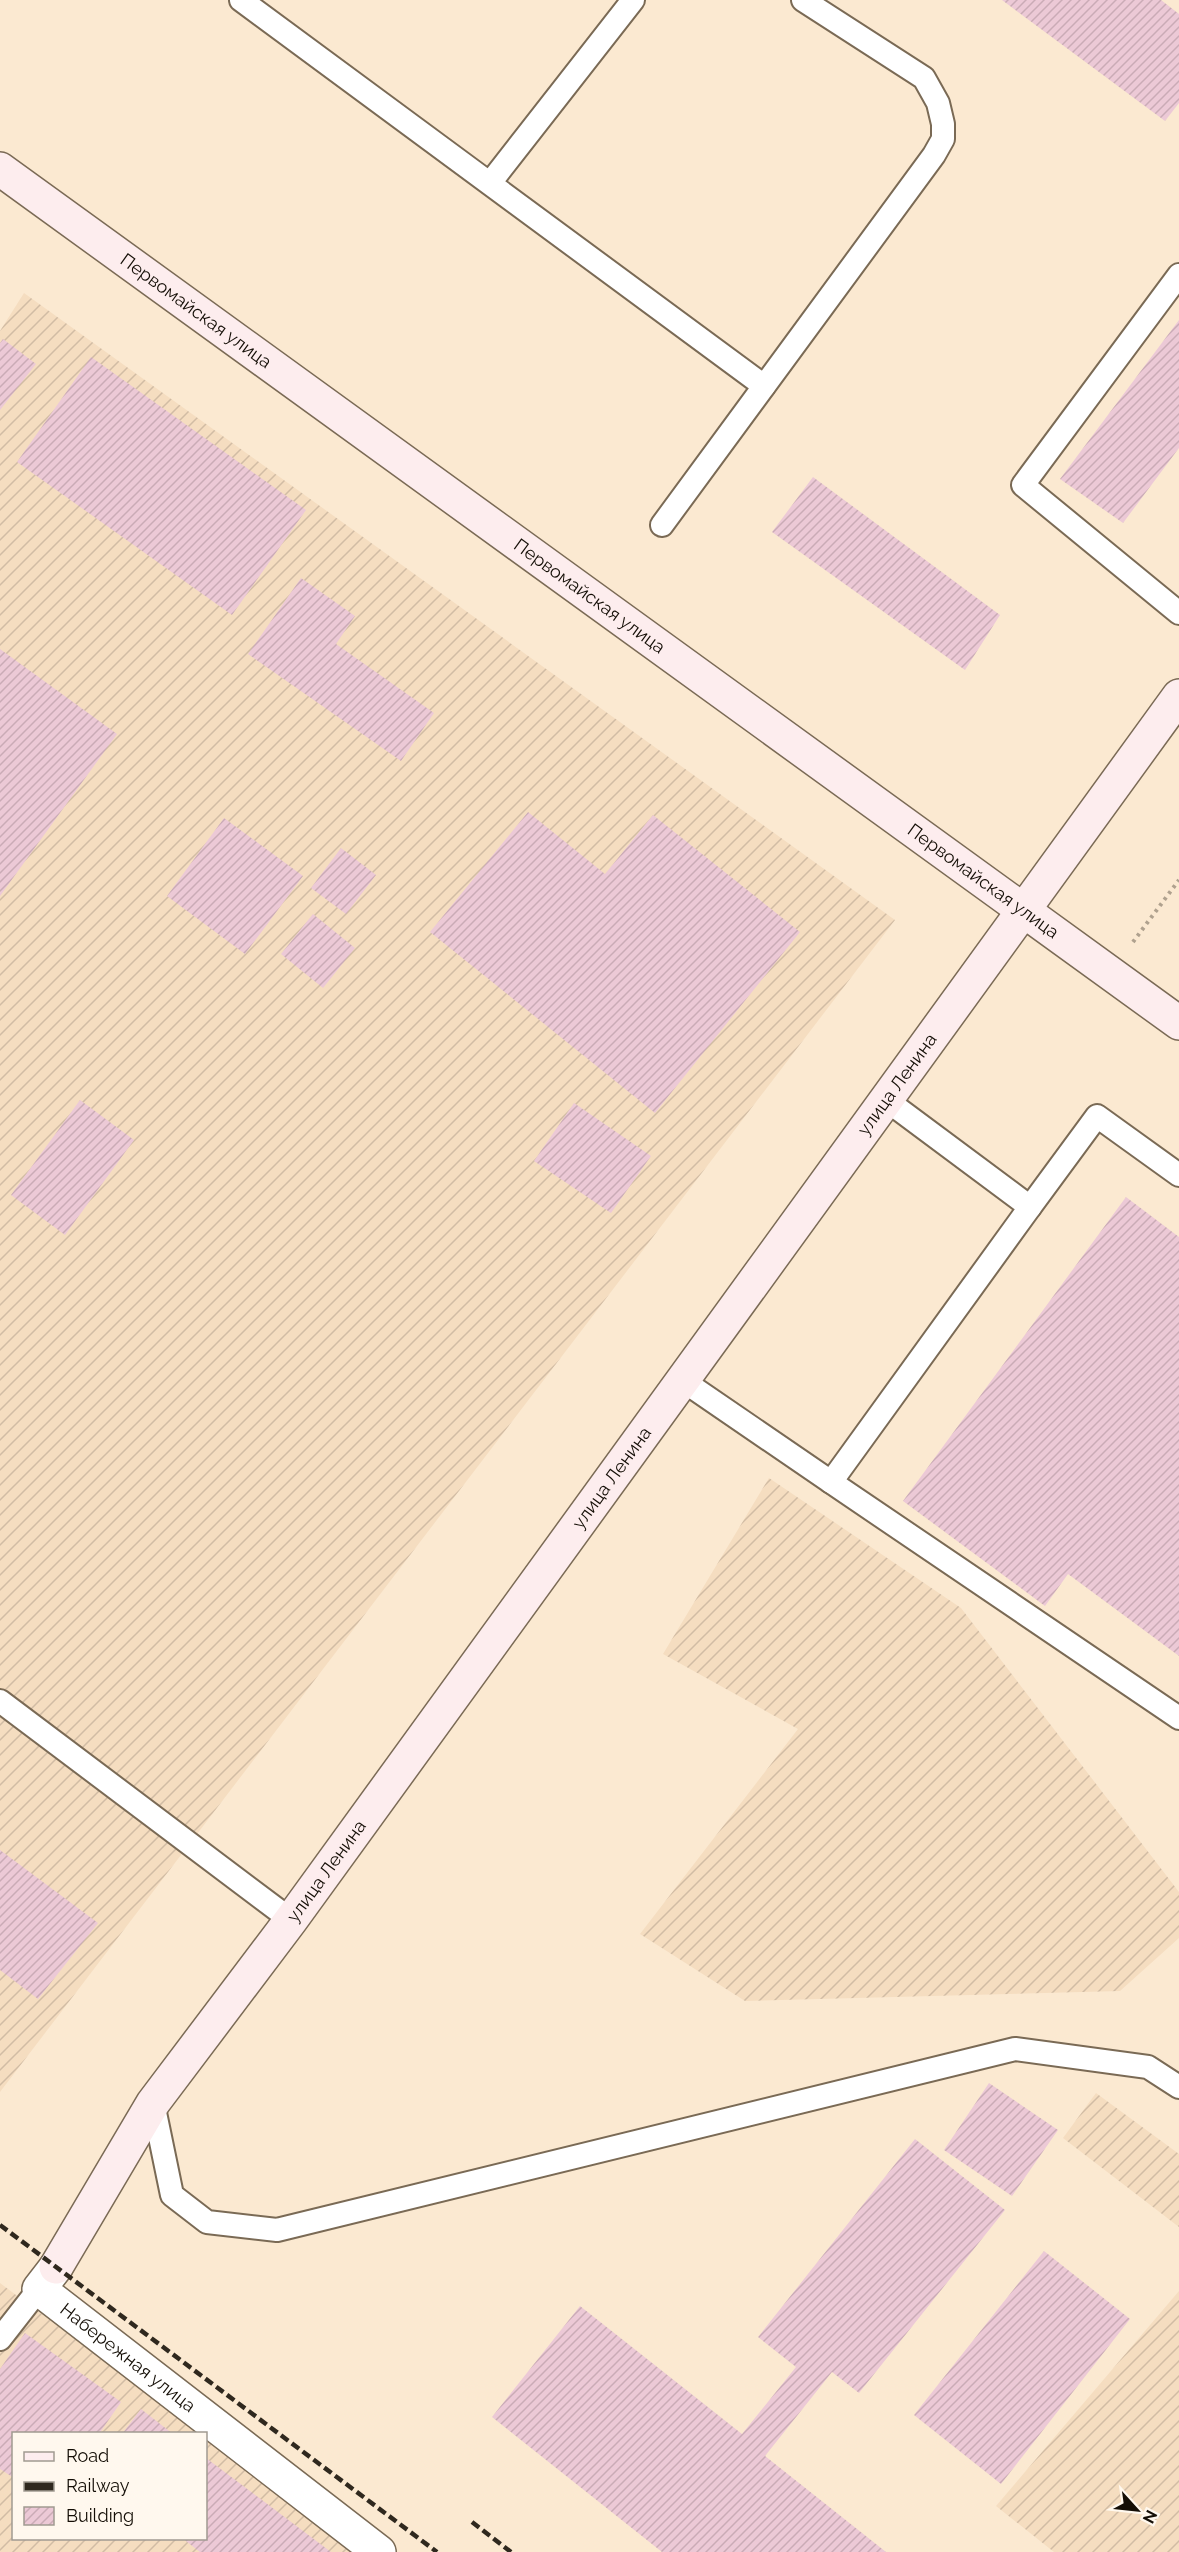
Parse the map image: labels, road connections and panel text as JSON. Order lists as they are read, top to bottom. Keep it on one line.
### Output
{"streets":{"street":["Первомайская улица","улица Ленина","Набережная улица"]},"crossings":[["Первомайская улица","улица Ленина"],["улица Ленина","Набережная улица"]],"legend":["Road","Railway","Building"],"north":"bottom right"}
